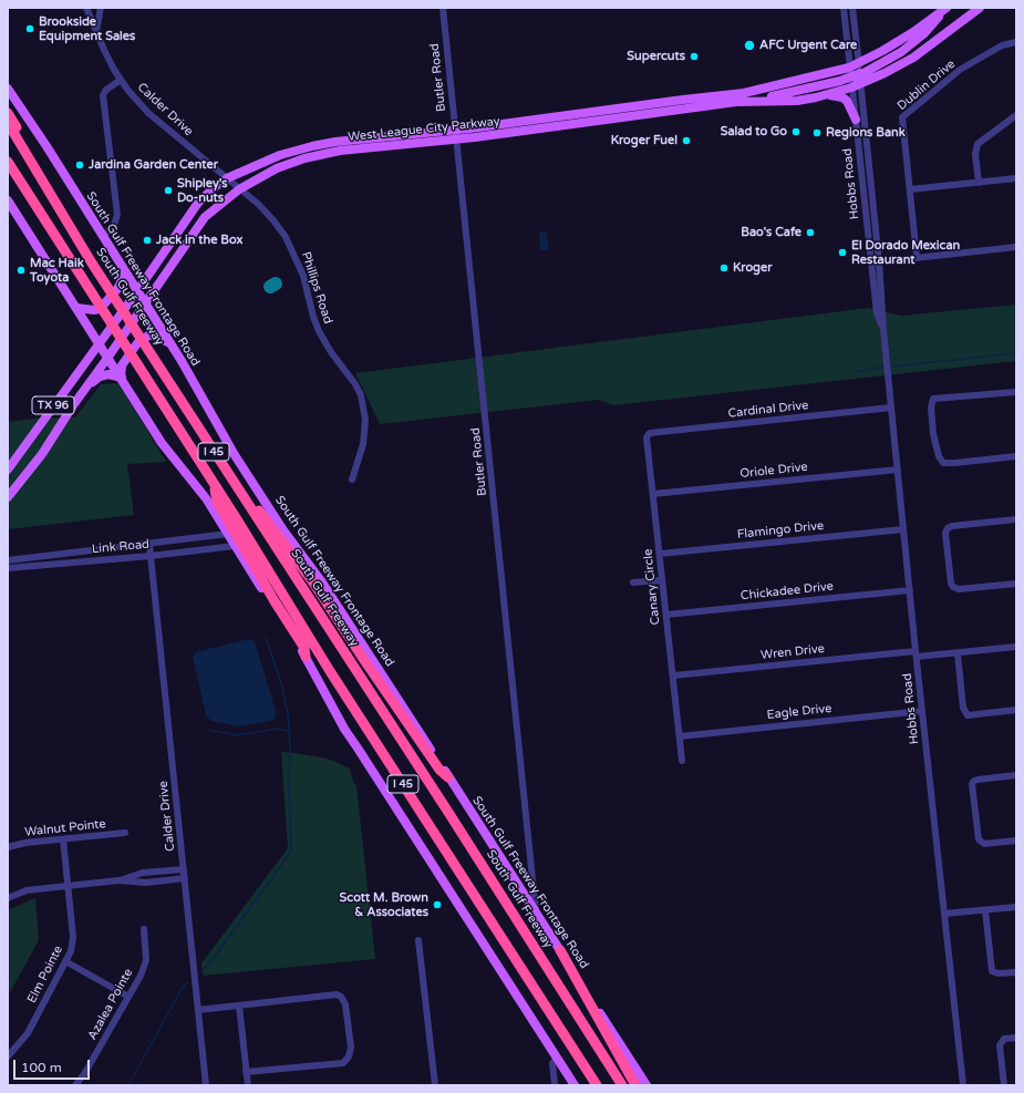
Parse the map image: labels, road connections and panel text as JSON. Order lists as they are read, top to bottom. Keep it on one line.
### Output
{"streets":{"highway":["South Gulf Freeway","I 45"],"main road":["West League City Parkway","South Gulf Freeway Frontage Road","TX 96"],"street":["Butler Road","Dublin Drive","Calder Drive","Hobbs Road","Phillips Road","Cardinal Drive","Oriole Drive","Flamingo Drive","Link Road","Canary Circle","Chickadee Drive","Wren Drive","Eagle Drive","Walnut Pointe","Elm Pointe","Azalea Pointe"]},"crossings":[["Butler Road","West League City Parkway"],["Butler Road","South Gulf Freeway Frontage Road"],["Calder Drive","West League City Parkway"],["Calder Drive","Phillips Road"],["Calder Drive","Link Road"],["West League City Parkway","Hobbs Road"],["West League City Parkway","South Gulf Freeway Frontage Road"],["West League City Parkway","Phillips Road"],["Hobbs Road","Cardinal Drive"],["Hobbs Road","Oriole Drive"],["Hobbs Road","Flamingo Drive"],["Hobbs Road","Chickadee Drive"],["Hobbs Road","Wren Drive"],["Hobbs Road","Eagle Drive"],["Cardinal Drive","Canary Circle"],["Oriole Drive","Canary Circle"],["Flamingo Drive","Canary Circle"],["Canary Circle","Chickadee Drive"],["Canary Circle","Wren Drive"],["Canary Circle","Eagle Drive"],["Walnut Pointe","Elm Pointe"]],"places":["Brookside Equipment Sales","AFC Urgent Care","Supercuts","Salad to Go","Regions Bank","Kroger Fuel","Jardina Garden Center","Shipley's Do-nuts","Bao's Cafe","Jack in the Box","El Dorado Mexican Restaurant","Kroger","Mac Haik Toyota","Scott M. Brown & Associates"],"scale_bar":"100 m"}
